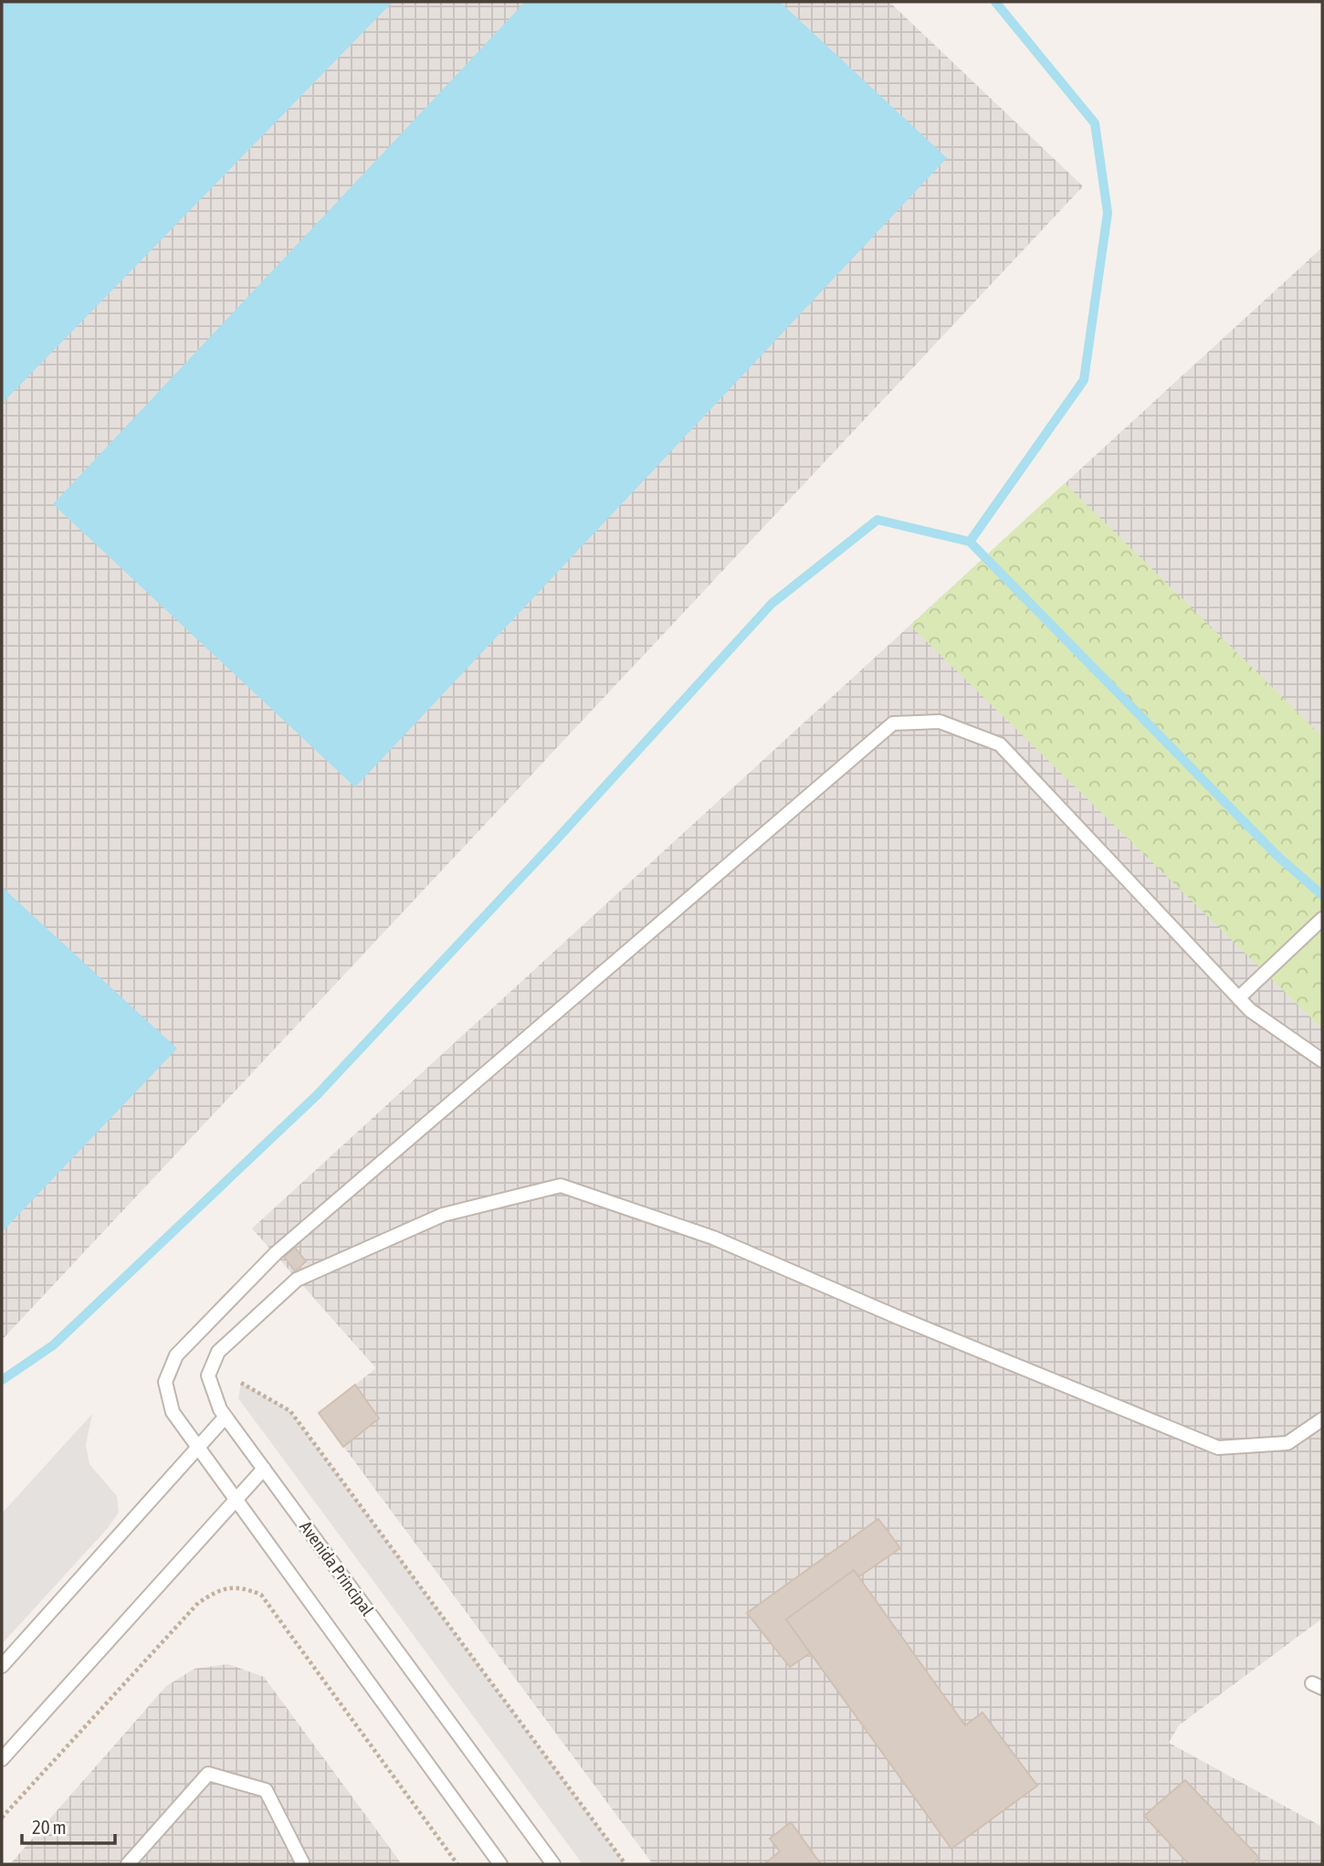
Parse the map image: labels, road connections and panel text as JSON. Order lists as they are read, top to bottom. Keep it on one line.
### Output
{"streets":{"lane":["Avenida Principal"]},"scale_bar":"20 m"}
